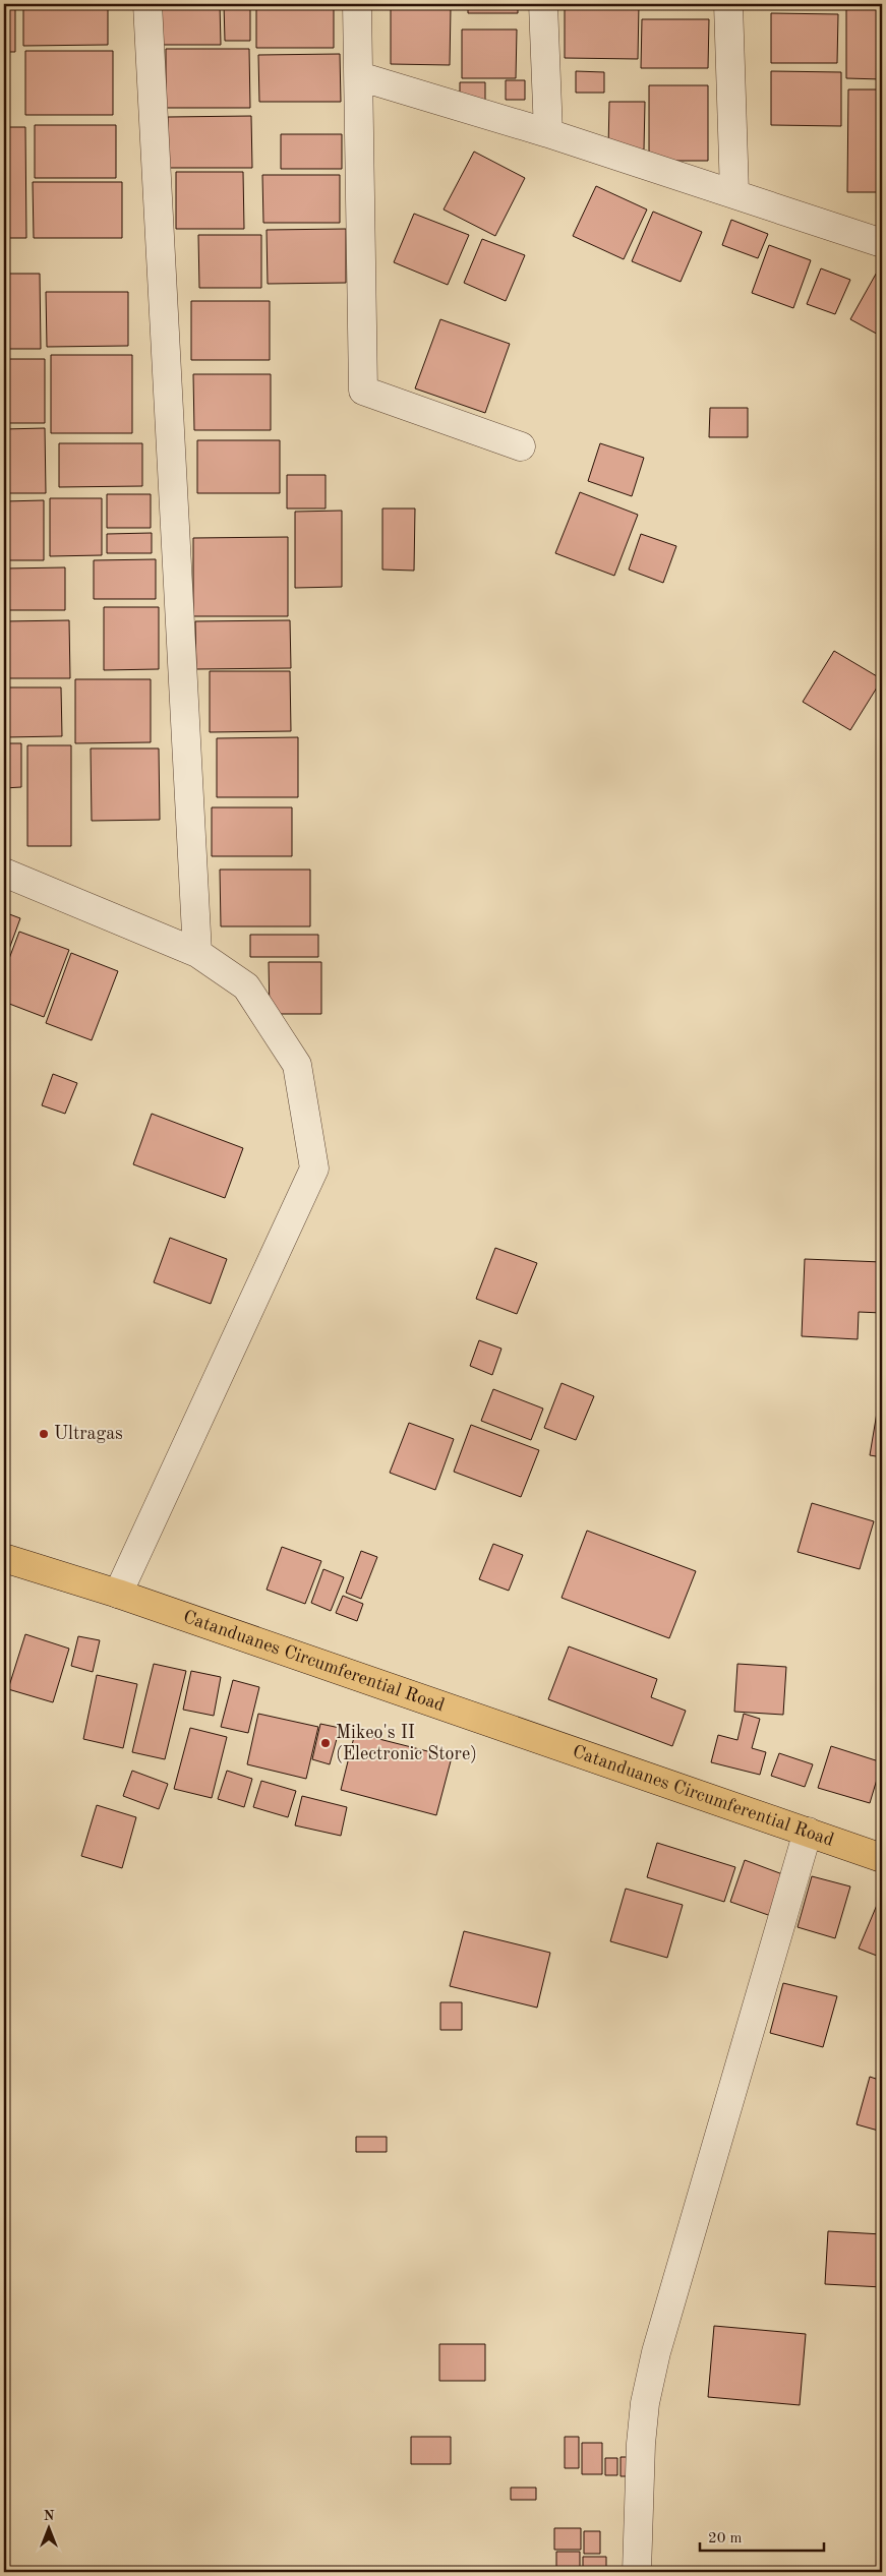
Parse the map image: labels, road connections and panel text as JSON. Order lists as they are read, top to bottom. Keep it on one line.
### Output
{"streets":{"main road":["Catanduanes Circumferential Road"]},"places":["Ultragas","Mikeo's II (Electronic Store)"],"scale_bar":"20 m","north":"top"}
